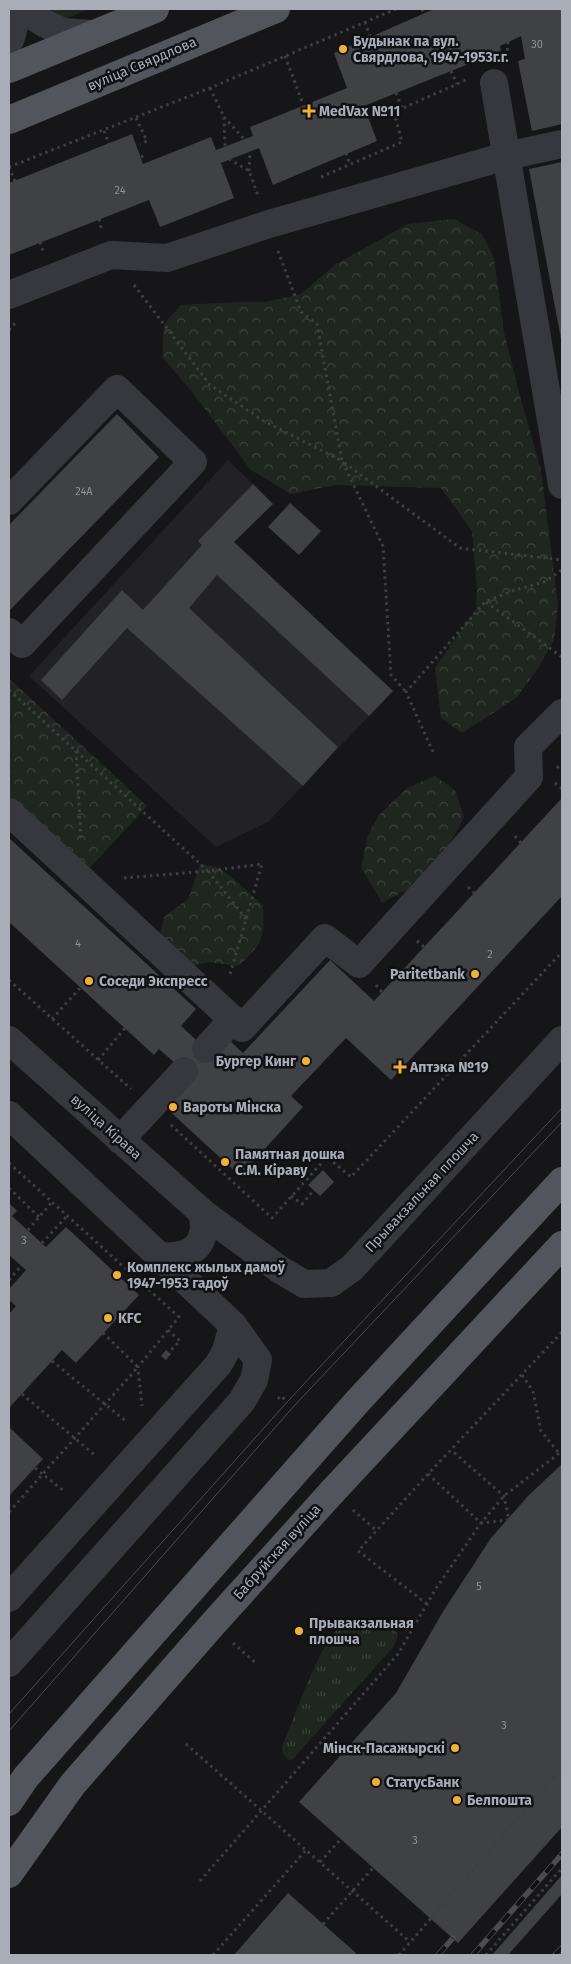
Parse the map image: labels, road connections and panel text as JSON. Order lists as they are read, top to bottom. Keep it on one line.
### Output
{"streets":{"main road":["вуліца Свярдлова","Бабруйская вуліца"],"street":["вуліца Кірава","Прывакзальная плошча"]},"crossings":[["вуліца Кірава","Прывакзальная плошча"]],"places":{"other":["Будынак па вул. Свярдлова, 1947-1953г.г.","Paritetbank","Соседи Экспресс","Бургер Кинг","Вароты Мінска","Памятная дошка С.М. Кіраву","Комплекс жылых дамоў 1947-1953 гадоў","KFC","Прывакзальная плошча","Мінск-Пасажырскі","СтатусБанк","Белпошта"],"health":["MedVax №11","Аптэка №19"]},"house_numbers":["30","24","24А","4","2","3","5","3","3"]}
